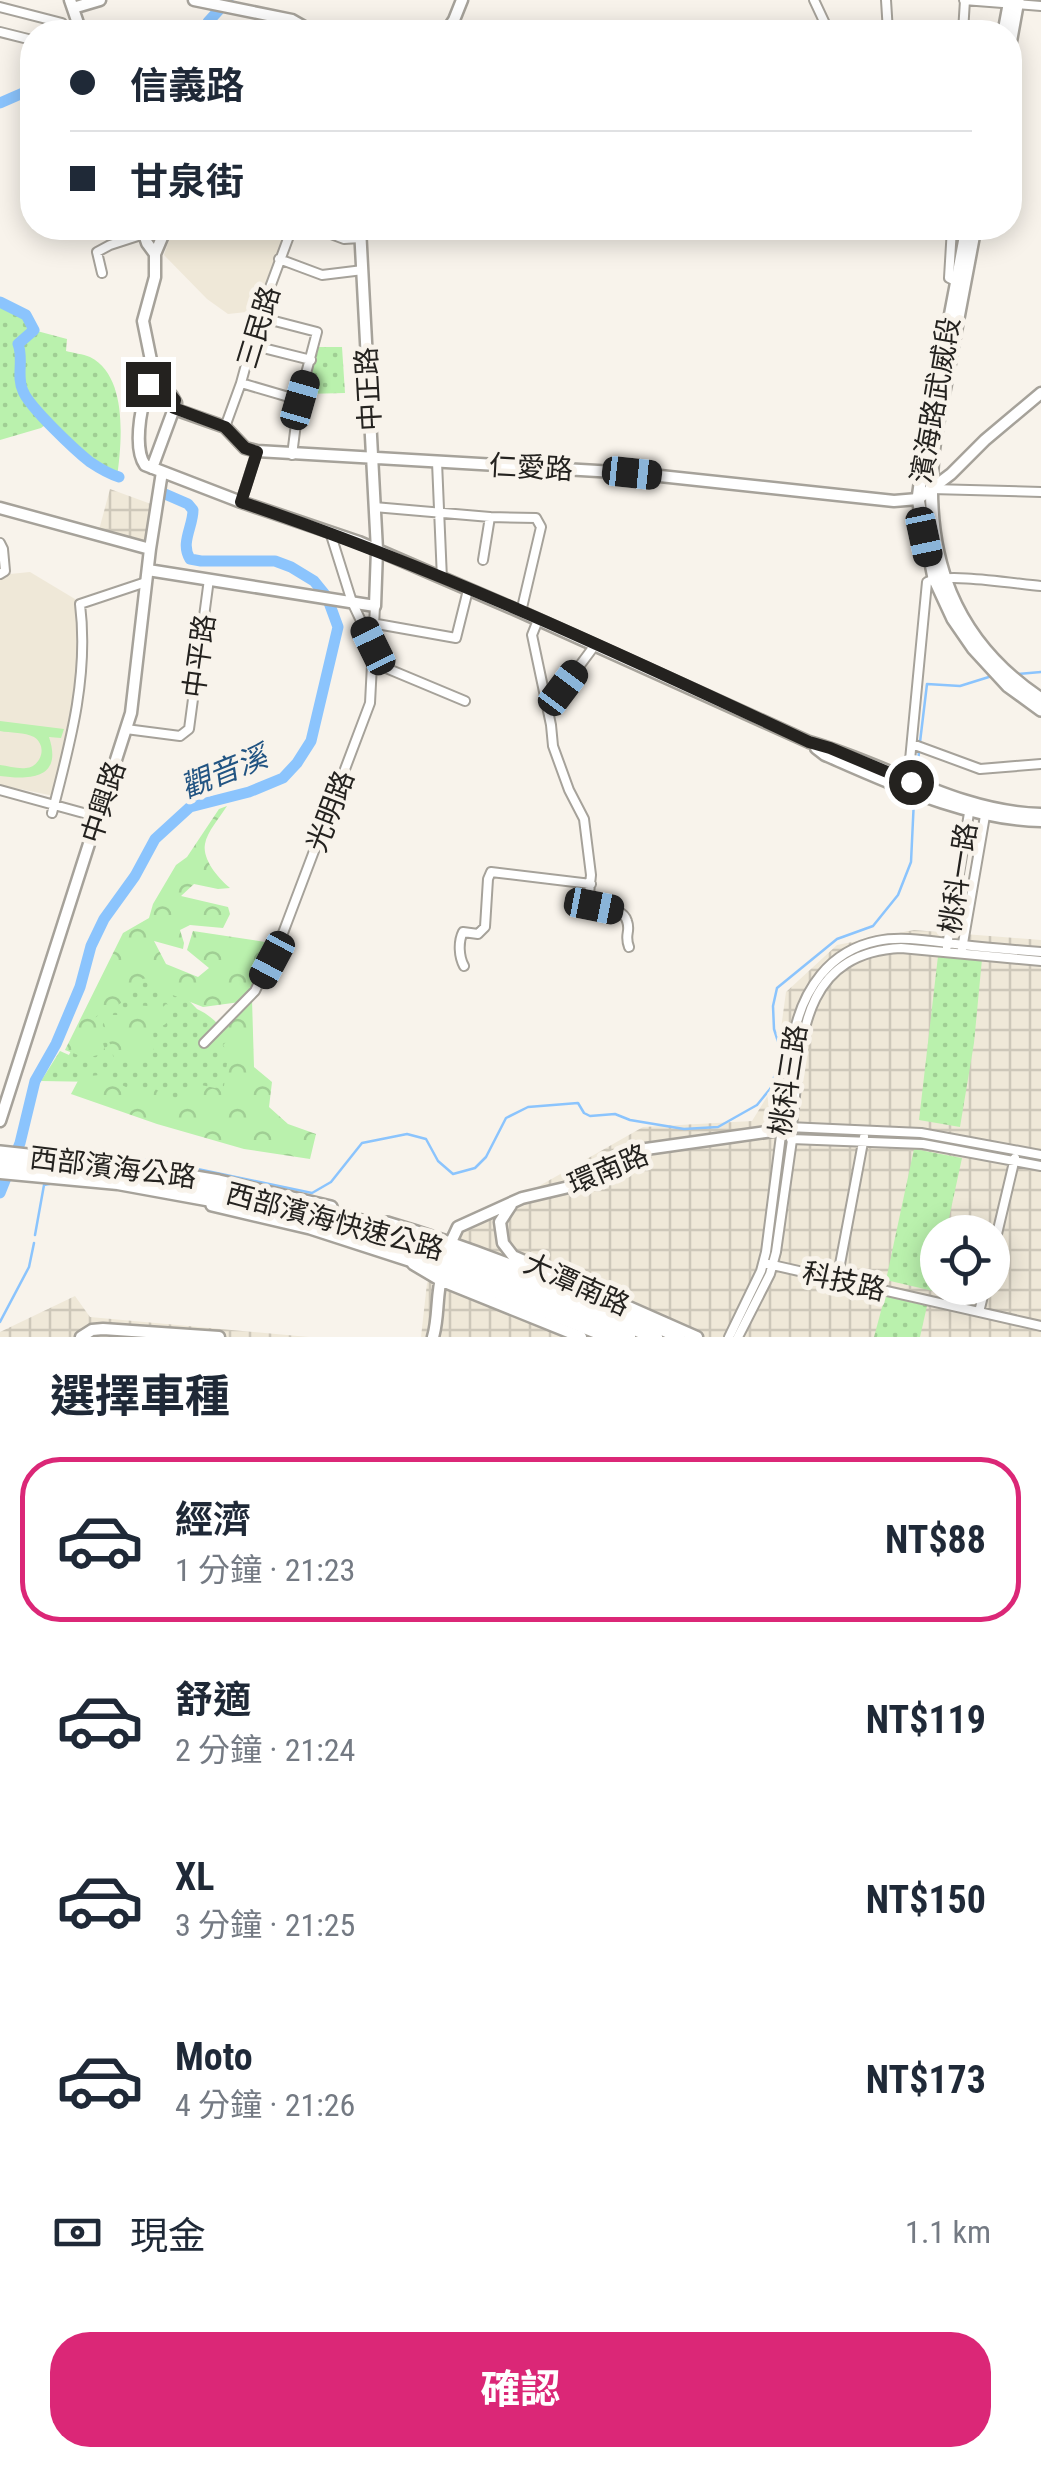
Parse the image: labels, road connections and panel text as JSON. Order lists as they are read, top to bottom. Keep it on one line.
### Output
{"streets":{"highway":["西部濱海快速公路"],"main road":["濱海路武威段","西部濱海公路"],"street":["三民路","中正路","仁愛路","中平路","中興路","光明路","桃科一路","桃科三路","環南路","科技路","大潭南路"]},"crossings":[["中正路","仁愛路"],["中正路","光明路"],["濱海路武威段","仁愛路"],["中平路","中興路"],["桃科一路","桃科三路"],["桃科三路","環南路"],["桃科三路","科技路"],["西部濱海公路","環南路"],["西部濱海公路","西部濱海快速公路"],["環南路","大潭南路"]],"water":["觀音溪"],"page":{"banner":["信義路","甘泉街"],"heading":"選擇車種","list":[{"name":"經濟","note":"1 分鐘 · 21:23","value":"NT$88"},{"name":"舒適","note":"2 分鐘 · 21:24","value":"NT$119"},{"name":"XL","note":"3 分鐘 · 21:25","value":"NT$150"},{"name":"Moto","note":"4 分鐘 · 21:26","value":"NT$173"}],"pay":["現金","1.1 km"],"buttons":"確認"}}
